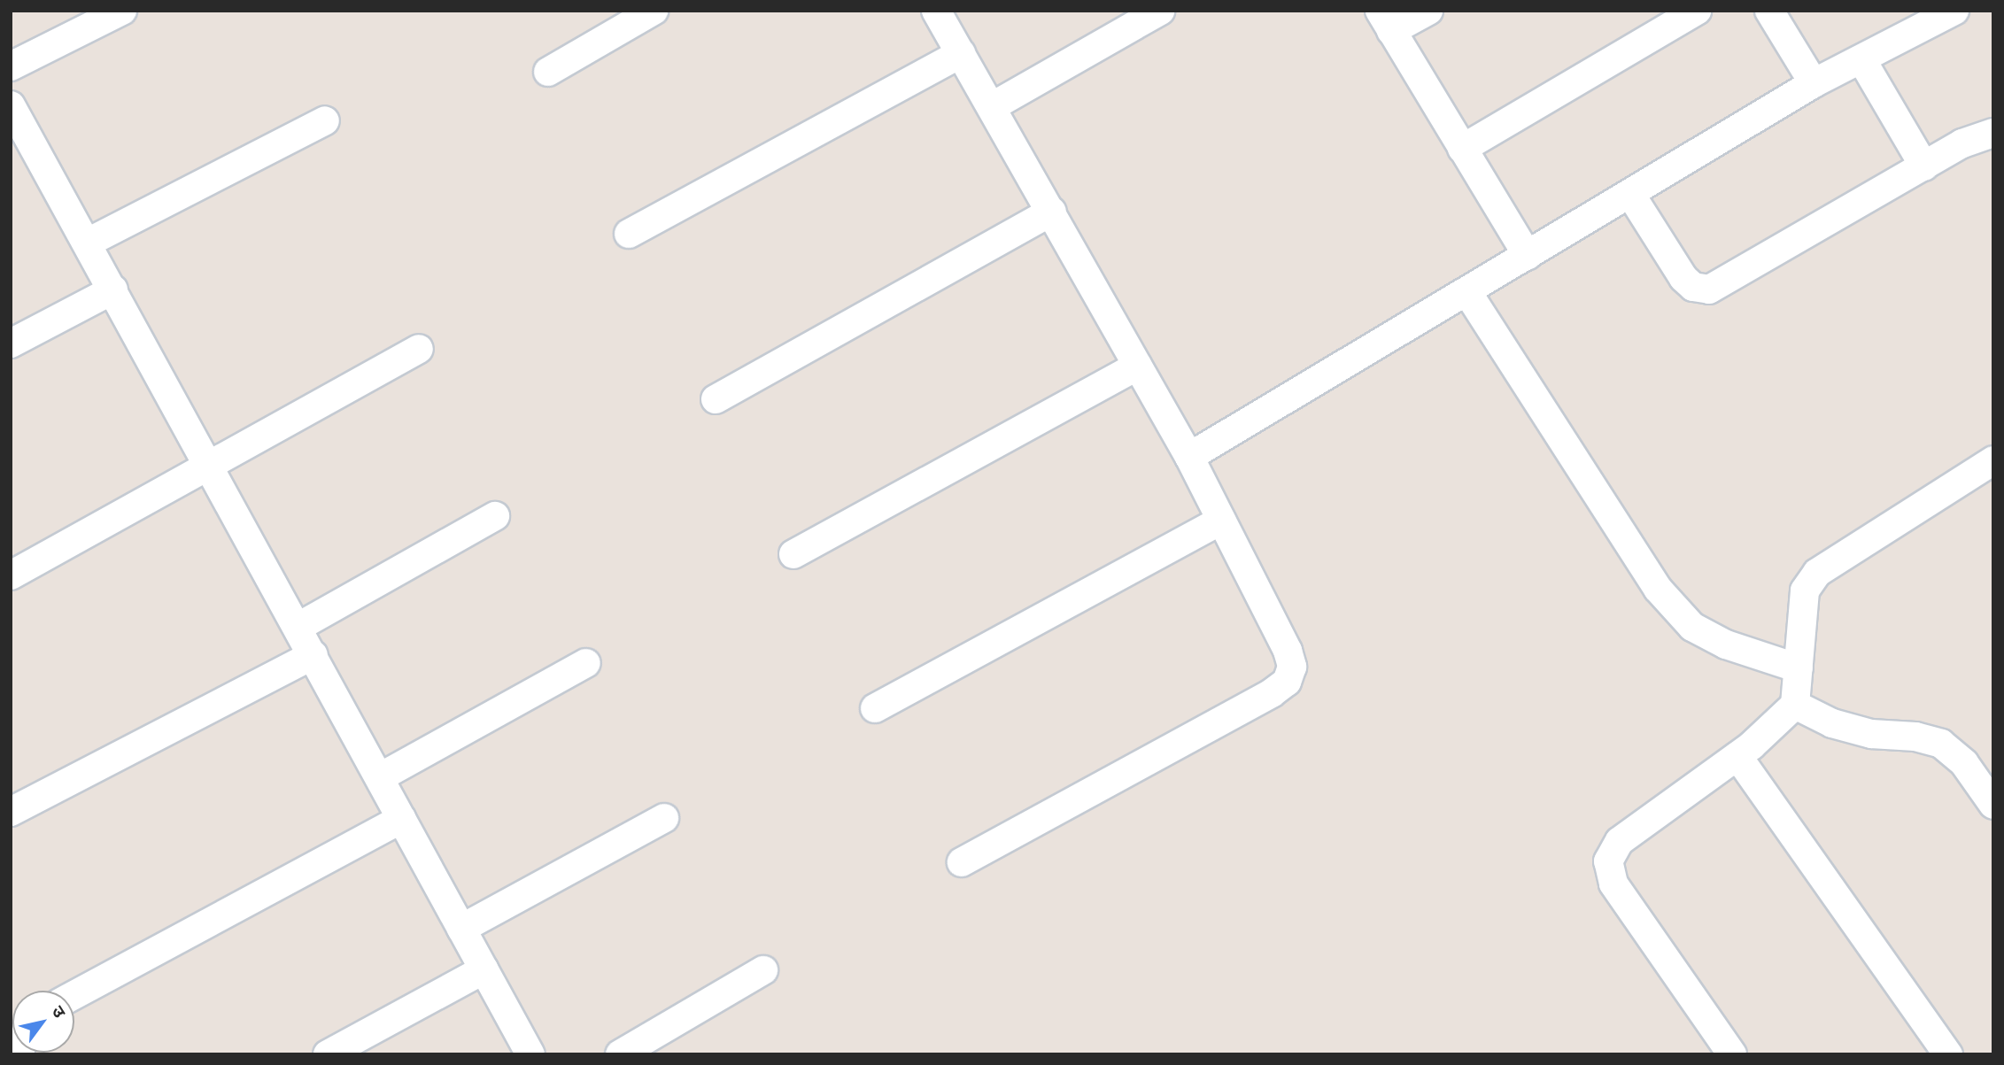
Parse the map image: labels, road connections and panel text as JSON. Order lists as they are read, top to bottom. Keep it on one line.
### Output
{"north":"top right"}
